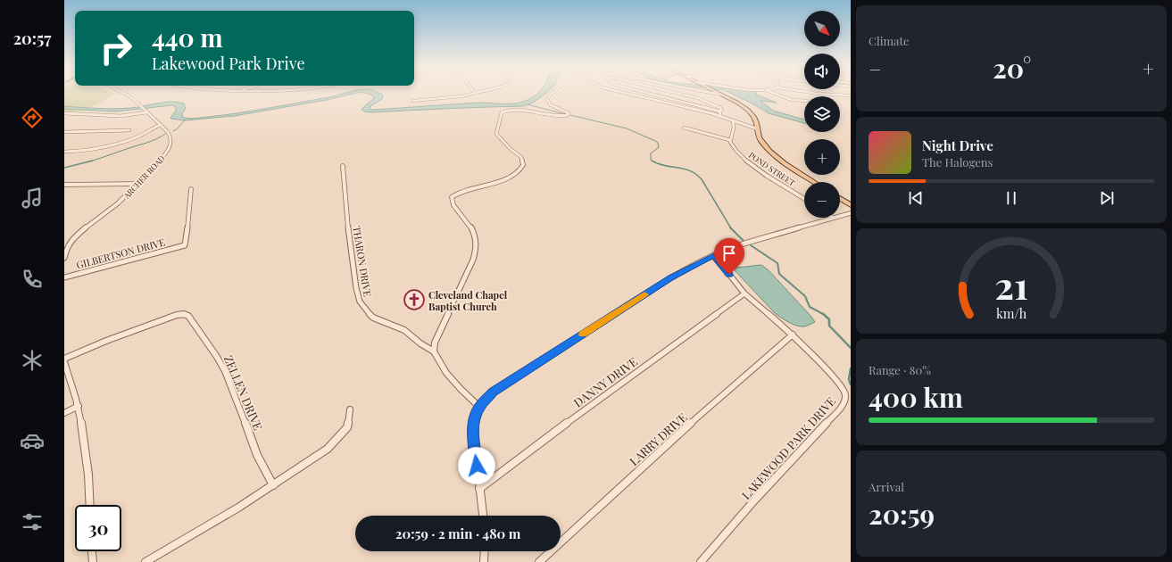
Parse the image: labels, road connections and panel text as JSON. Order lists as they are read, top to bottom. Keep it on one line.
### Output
{"streets":{"street":["POND STREET","ARCHER ROAD","GILBERTSON DRIVE","THARON DRIVE","DANNY DRIVE","ZELLEN DRIVE","LARRY DRIVE","LAKEWOOD PARK DRIVE"]},"crossings":[["DANNY DRIVE","LAKEWOOD PARK DRIVE"],["LARRY DRIVE","LAKEWOOD PARK DRIVE"]],"places":{"church":["Cleveland Chapel Baptist Church"]},"north":"bottom right","page":{"tabs":"20:57","tile":["Climate",["Range · 80%","400 km"],["Arrival","20:59"]],"map_buttons":["+","−"],"turn":["440 m","Lakewood Park Drive"],"heat":["−","20°","+"],"song":["Night Drive","The Halogens"],"limit":"30","trip":"20:59 · 2 min · 480 m","gauge":["21","km/h"]}}
